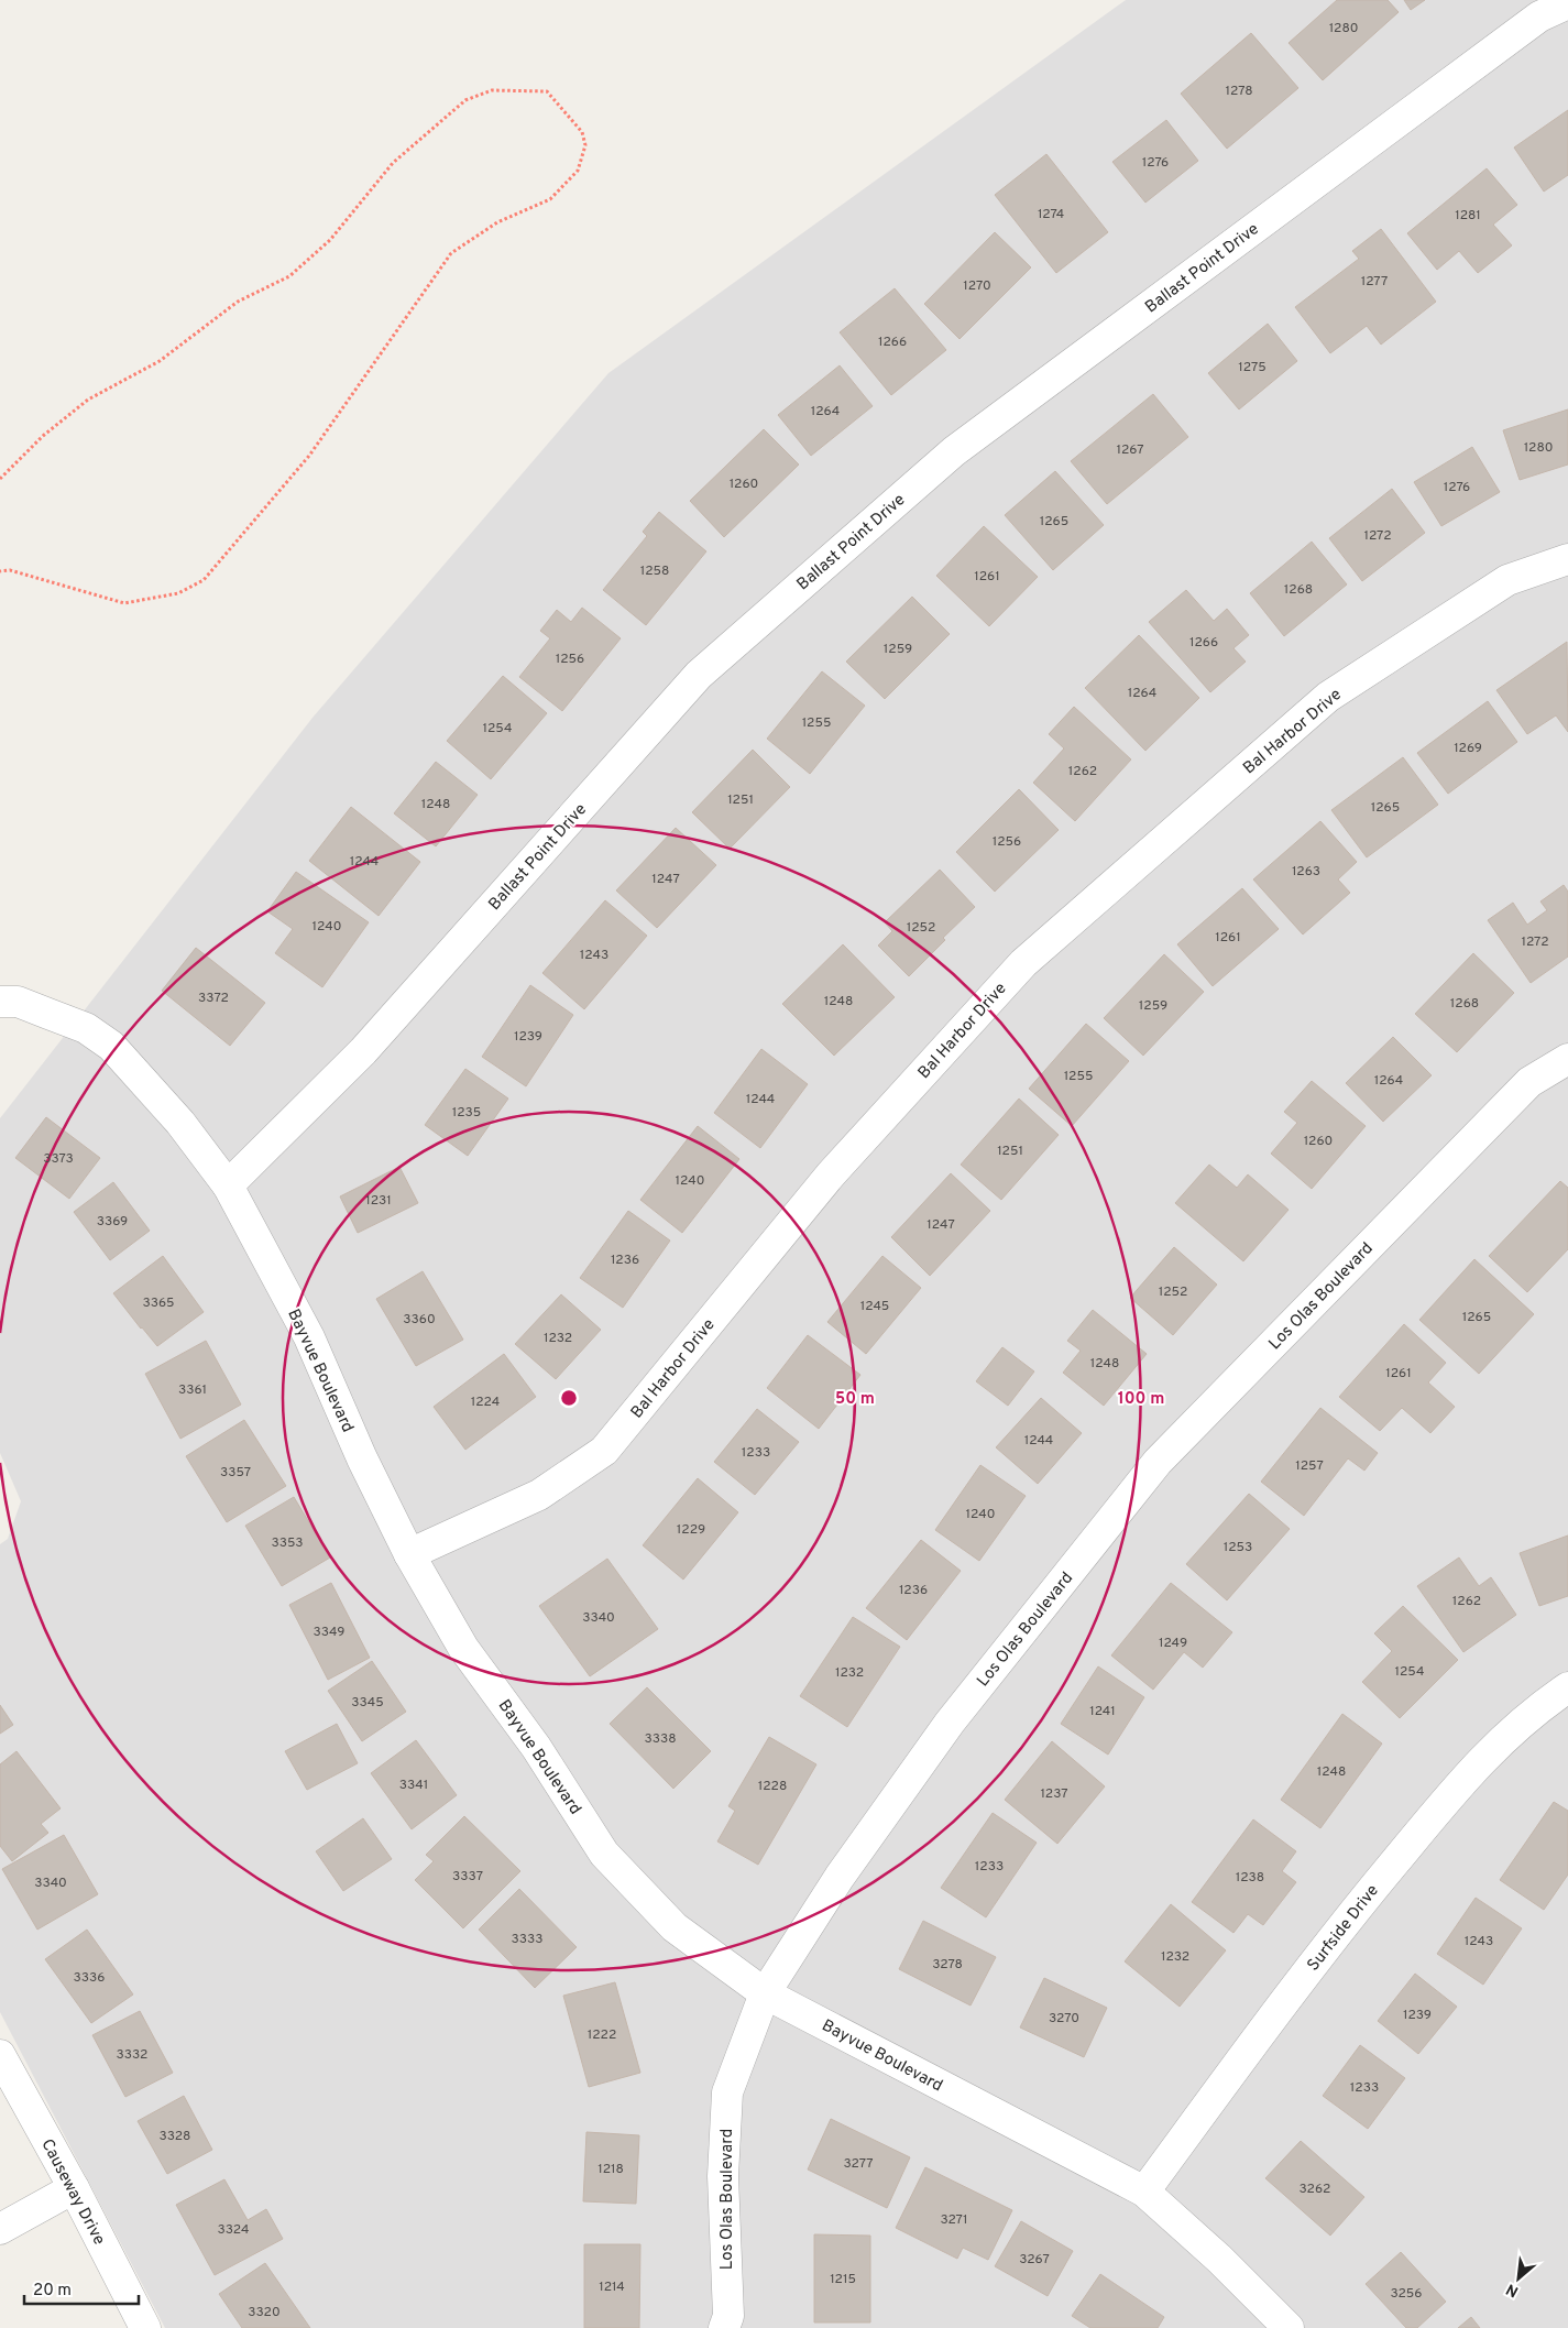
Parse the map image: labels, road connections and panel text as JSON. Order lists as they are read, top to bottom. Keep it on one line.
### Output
{"streets":{"street":["Ballast Point Drive","Bal Harbor Drive","Los Olas Boulevard","Bayvue Boulevard","Surfside Drive","Causeway Drive"]},"crossings":[["Ballast Point Drive","Bayvue Boulevard"],["Bal Harbor Drive","Bayvue Boulevard"],["Los Olas Boulevard","Bayvue Boulevard"],["Bayvue Boulevard","Surfside Drive"]],"house_numbers":["1280","1278","1276","1274","1281","1277","1270","1266","1275","1264","1280","1267","1260","1276","1265","1272","1258","1261","1268","1266","1259","1256","1264","1255","1254","1269","1262","1251","1248","1265","1256","1244","1263","1247","1240","1252","1261","1272","1243","3372","1248","1268","1259","1239","1255","1264","1244","1235","1260","1251","3373","1240","1231","3369","1247","1236","1252","3365","1245","1265","3360","1232","1248","1261","3361","1224","1244","1233","1257","3357","1240","1229","3353","1253","1236","1262","3340","3349","1249","1254","1232","3345","1241","3338","1248","3341","1228","1237","1233","3337","1238","3340","3333","1243","1232","3278","3336","1239","3270","1222","3332","1233","3328","3277","1218","3262","3271","3324","3267","1215","1214","3256","3320"],"scale_bar":"20 m","north":"bottom left","rings":["50 m","100 m"]}
